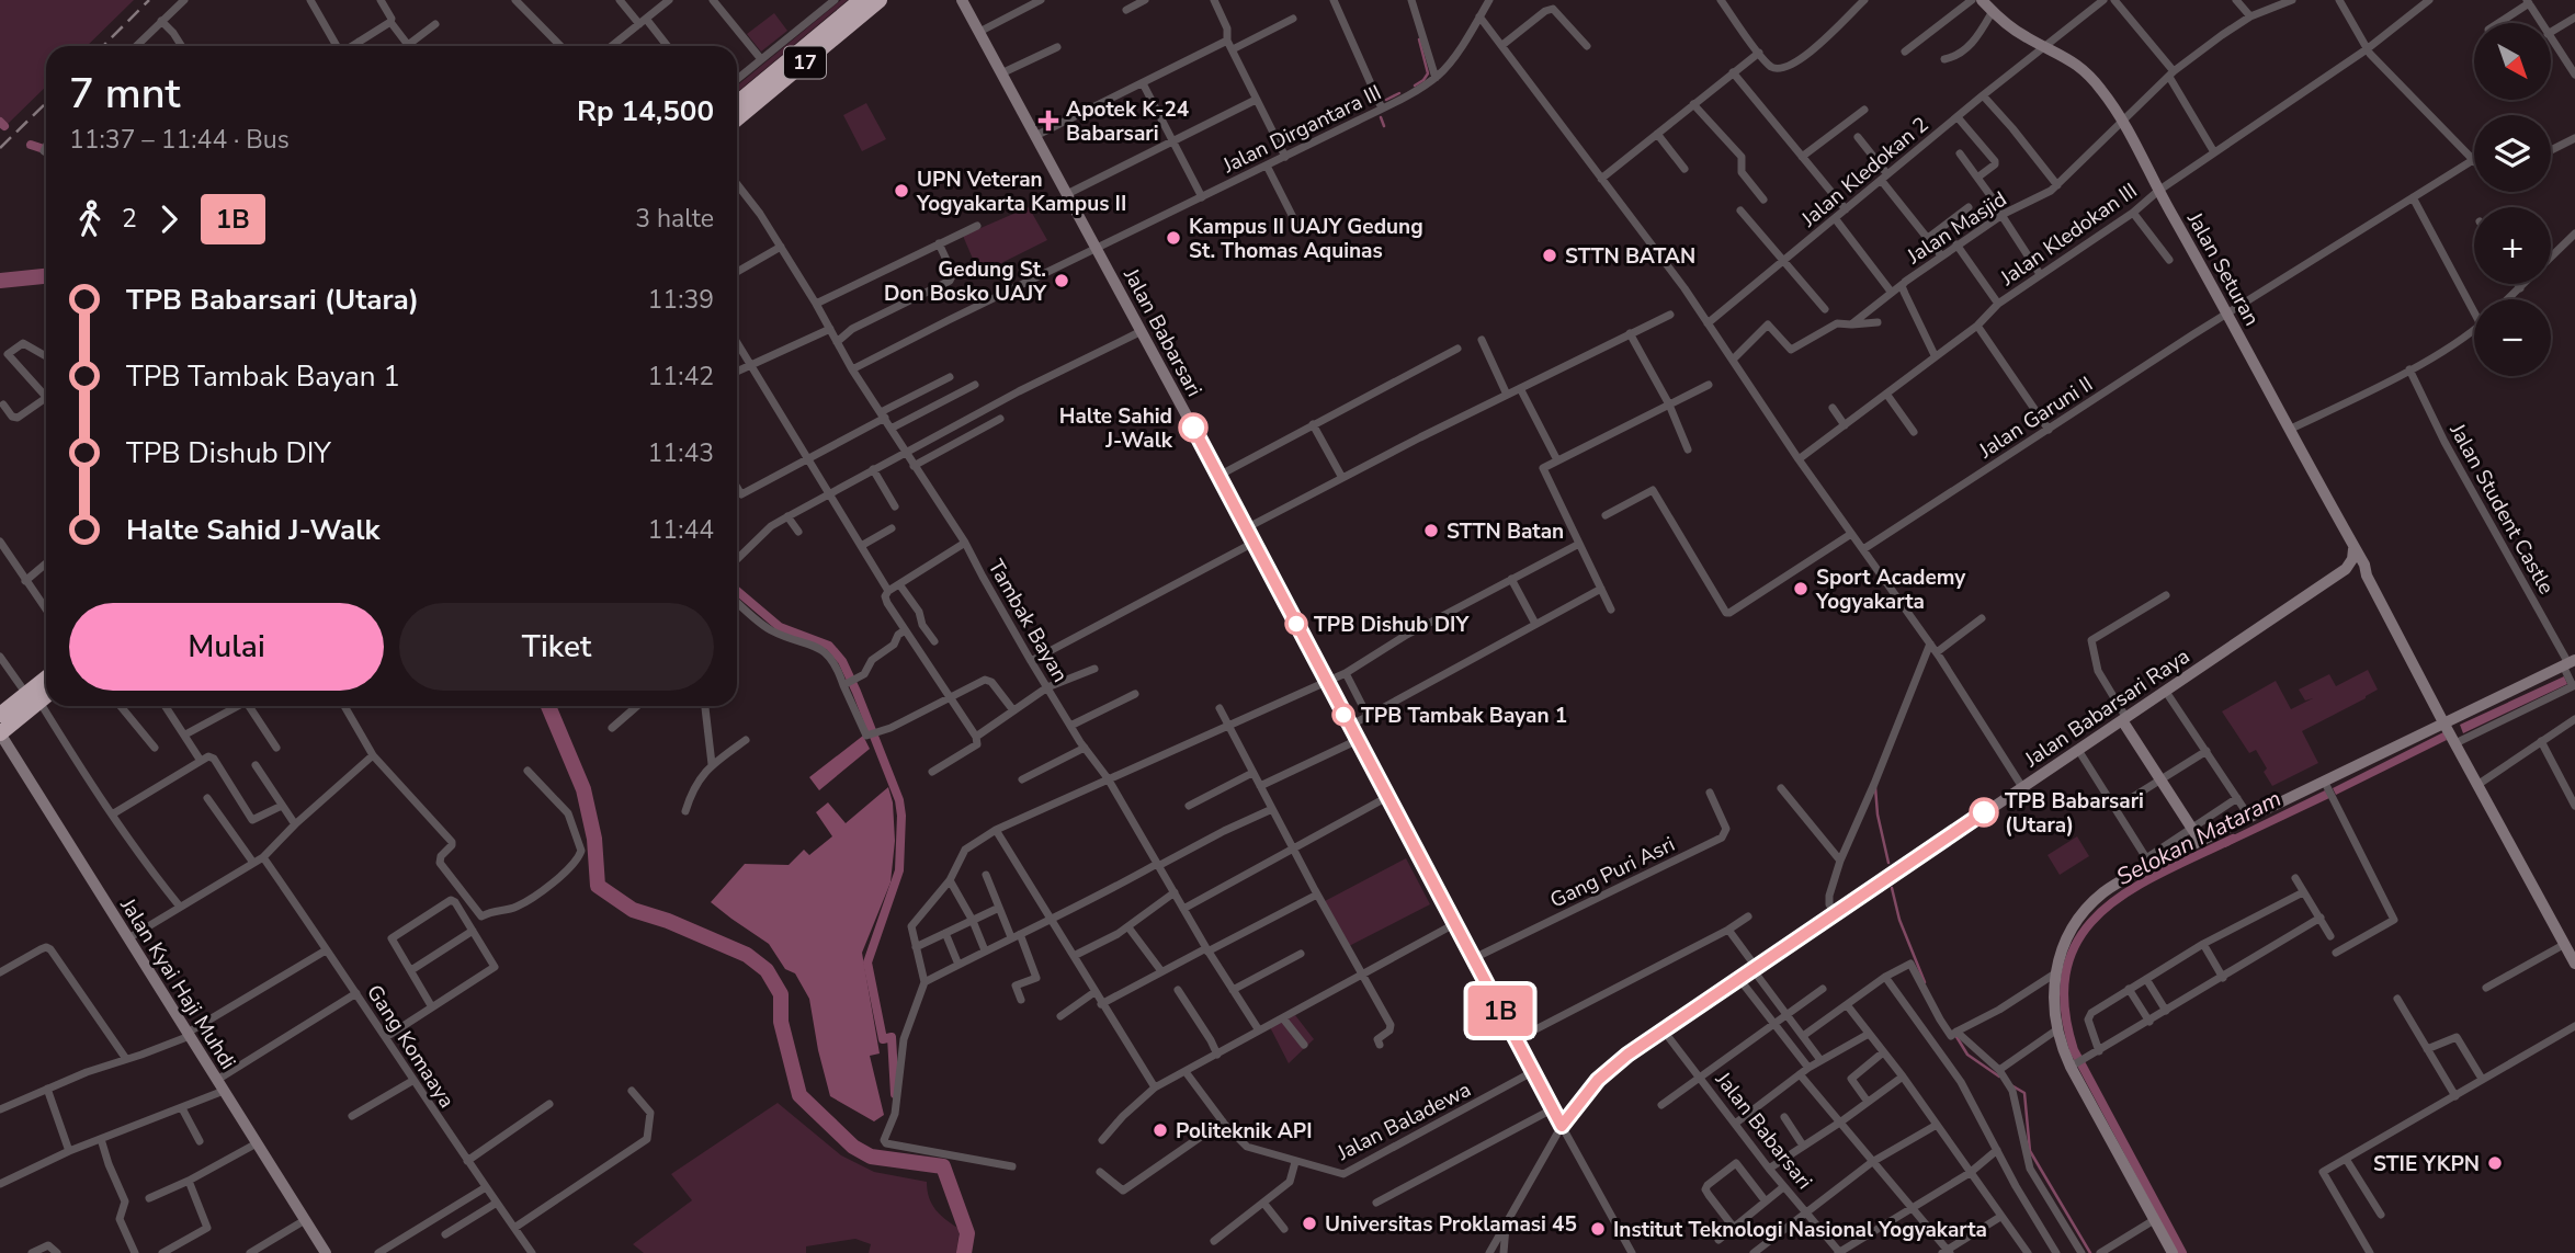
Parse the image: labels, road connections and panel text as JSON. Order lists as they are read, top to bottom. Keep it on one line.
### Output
{"streets":{"highway":["17"],"street":["Jalan Dirgantara III","Jalan Kledokan 2","Jalan Masjid","Jalan Kledokan III","Jalan Seturan","Jalan Babarsari","Jalan Garuni II","Jalan Student Castle","Tambak Bayan","Jalan Babarsari Raya","Gang Puri Asri","Jalan Kyai Haji Muhdi","Gang Komaaya","Jalan Baladewa"]},"crossings":[["Jalan Dirgantara III","Jalan Babarsari"],["Jalan Dirgantara III","Tambak Bayan"],["Jalan Kledokan 2","Jalan Seturan"],["Jalan Masjid","Jalan Kledokan III"],["Jalan Masjid","Jalan Seturan"],["Jalan Kledokan III","Jalan Seturan"],["Jalan Seturan","Jalan Garuni II"],["Jalan Babarsari","Jalan Babarsari Raya"],["Jalan Babarsari","Gang Puri Asri"],["Jalan Babarsari","Jalan Baladewa"]],"water":["Selokan Mataram"],"places":{"health":["Apotek K-24 Babarsari"],"other":["UPN Veteran Yogyakarta Kampus II","Kampus II UAJY Gedung St. Thomas Aquinas","STTN BATAN","Gedung St. Don Bosko UAJY","Halte Sahid J-Walk","STTN Batan","Sport Academy Yogyakarta","TPB Dishub DIY","TPB Tambak Bayan 1","TPB Babarsari (Utara)","Politeknik API","STIE YKPN","Universitas Proklamasi 45","Institut Teknologi Nasional Yogyakarta"]},"lines":["bus line 1B"],"north":"bottom right","page":{"on_map":"1B","map_buttons":["+","−"],"heading":["7 mnt","11:37 – 11:44 · Bus","Rp 14,500"],"legs":["2","1B","3 halte"],"list":[{"name":"TPB Babarsari (Utara)","value":"11:39"},{"name":"TPB Tambak Bayan 1","value":"11:42"},{"name":"TPB Dishub DIY","value":"11:43"},{"name":"Halte Sahid J-Walk","value":"11:44"}],"buttons":["Mulai","Tiket"]}}
